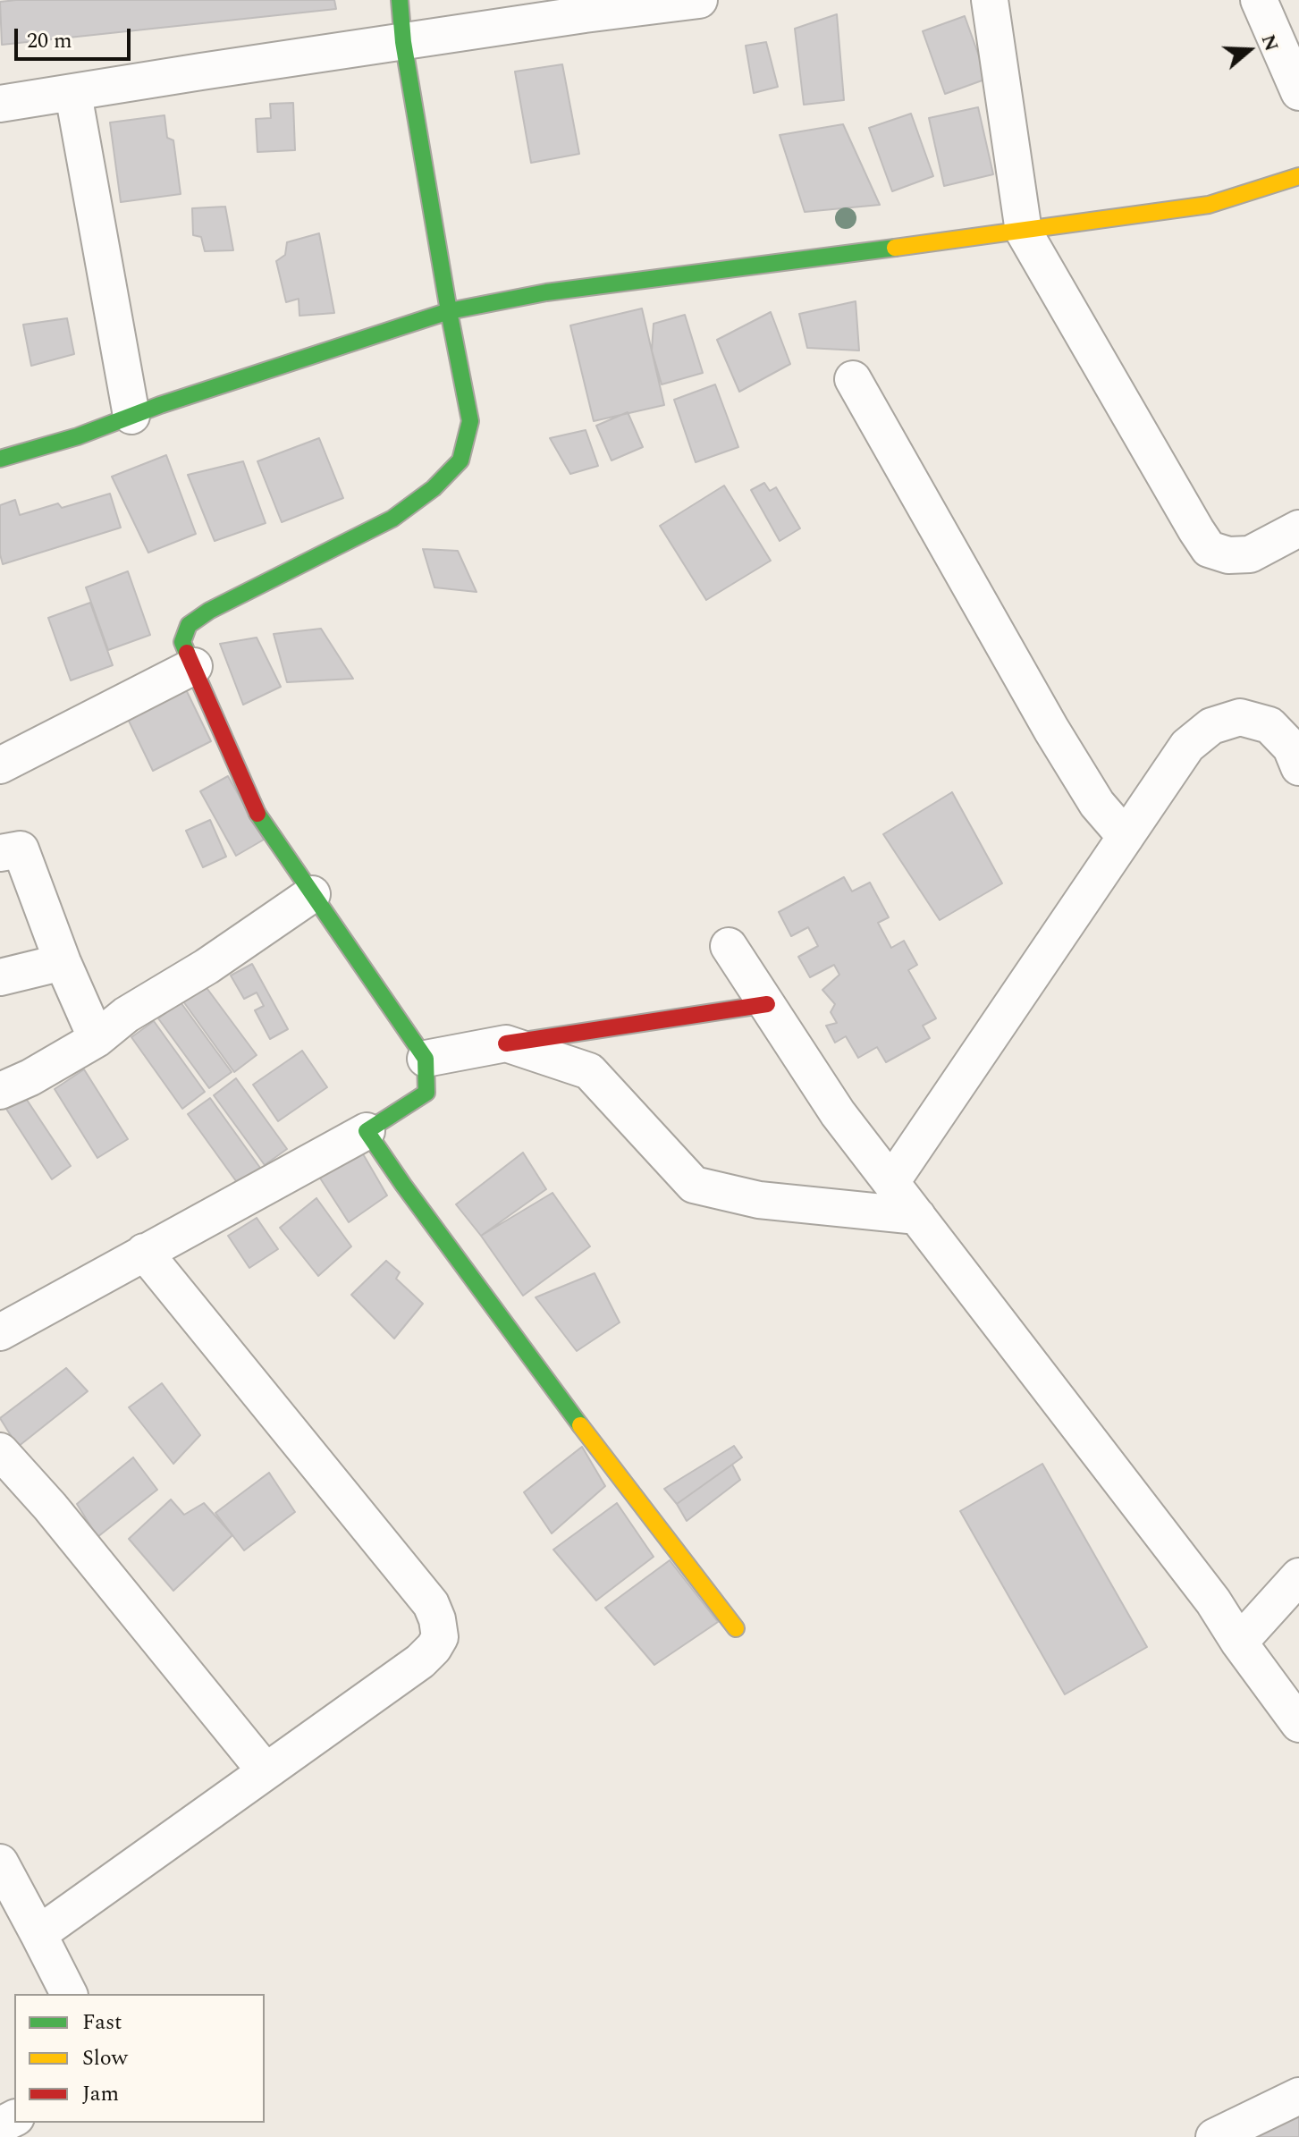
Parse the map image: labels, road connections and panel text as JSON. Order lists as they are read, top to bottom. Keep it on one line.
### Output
{"legend":["Fast","Slow","Jam"],"scale_bar":"20 m","north":"right"}
